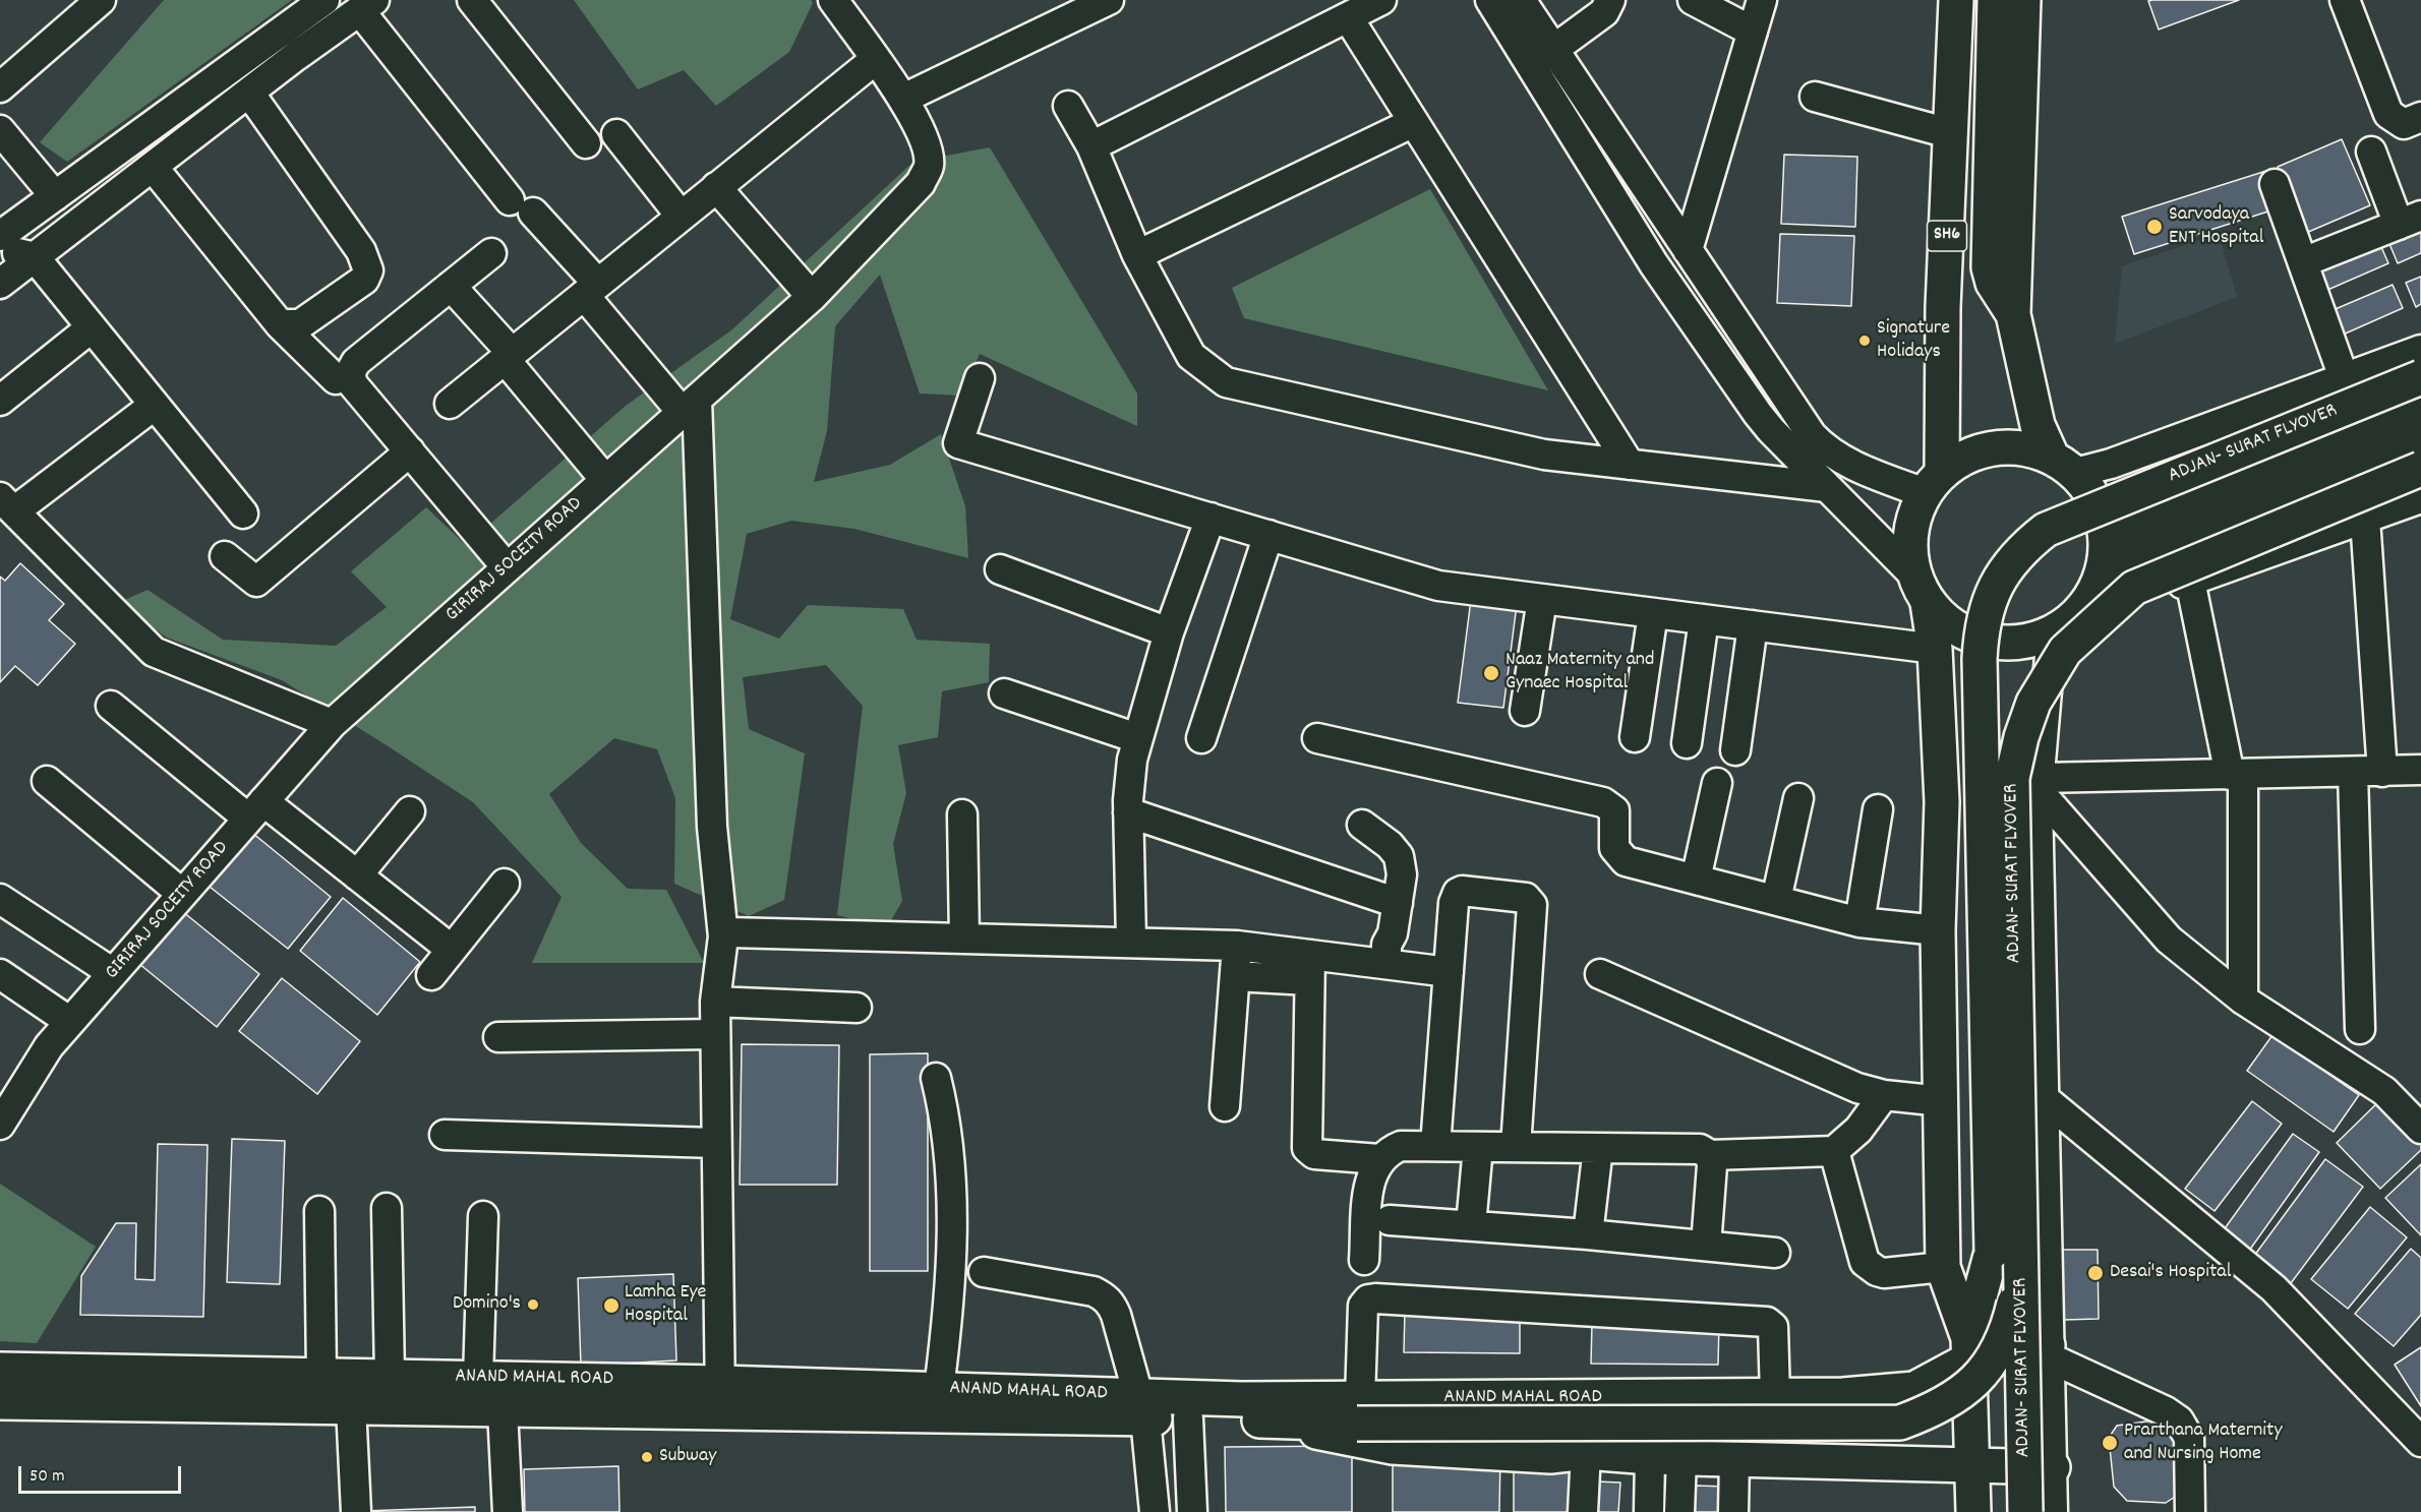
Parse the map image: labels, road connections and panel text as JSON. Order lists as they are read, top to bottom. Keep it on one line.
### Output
{"streets":{"main road":["SH6","ADJAN- SURAT FLYOVER","ANAND MAHAL ROAD"],"street":["GIRIRAJ SOCEITY ROAD"]},"crossings":[["ADJAN- SURAT FLYOVER","ANAND MAHAL ROAD"]],"places":["Sarvodaya ENT Hospital","Signature Holidays","Naaz Maternity and Gynaec Hospital","Desai's Hospital","Domino's","Lamha Eye Hospital","Prarthana Maternity and Nursing Home","Subway"],"scale_bar":"50 m"}
